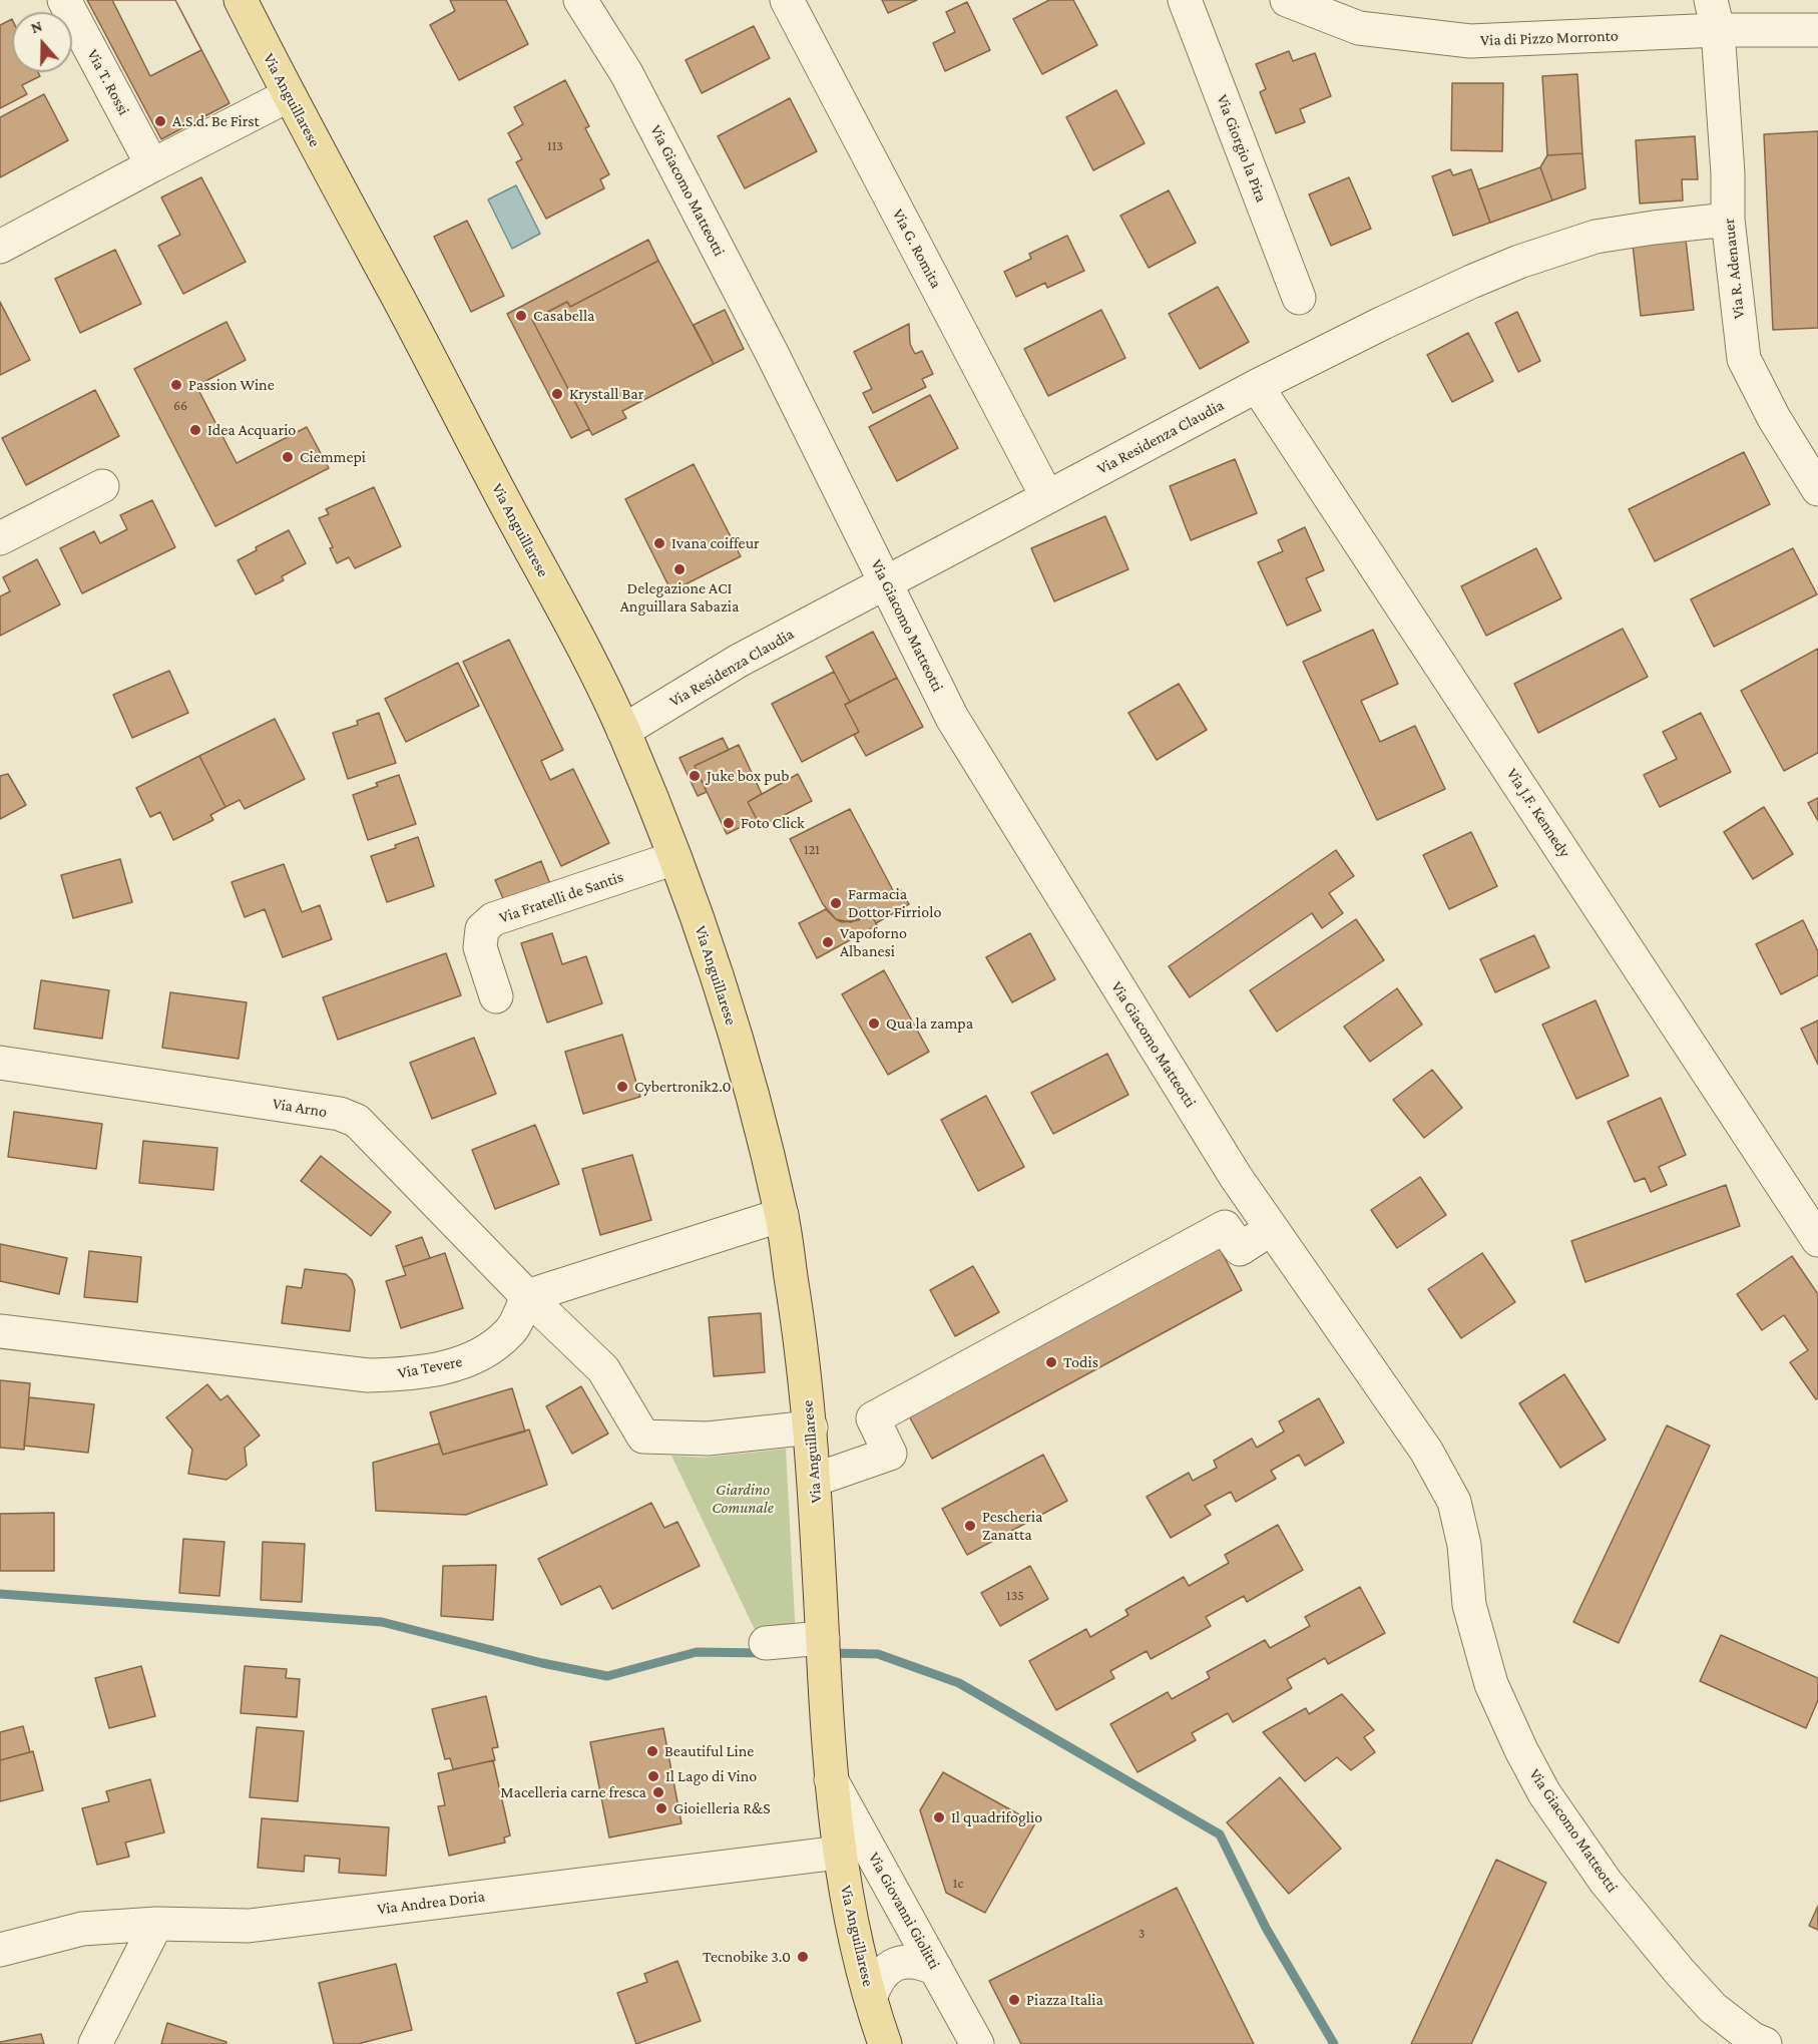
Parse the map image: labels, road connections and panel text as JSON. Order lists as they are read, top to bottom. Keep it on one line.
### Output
{"streets":{"main road":["Via Anguillarese"],"street":["Via di Pizzo Morronto","Via T. Rossi","Via Giorgio la Pira","Via Giacomo Matteotti","Via G. Romita","Via R. Adenauer","Via Residenza Claudia","Via J.F. Kennedy","Via Fratelli de Santis","Via Arno","Via Tevere","Via Andrea Doria","Via Giovanni Giolitti"]},"crossings":[["Via di Pizzo Morronto","Via R. Adenauer"],["Via Anguillarese","Via Residenza Claudia"],["Via Anguillarese","Via Fratelli de Santis"],["Via Anguillarese","Via Arno"],["Via Anguillarese","Via Andrea Doria"],["Via Anguillarese","Via Giovanni Giolitti"],["Via Giacomo Matteotti","Via Residenza Claudia"],["Via G. Romita","Via Residenza Claudia"],["Via R. Adenauer","Via Residenza Claudia"],["Via Residenza Claudia","Via J.F. Kennedy"],["Via Arno","Via Tevere"]],"parks":["Giardino Comunale"],"places":["A.S.d. Be First","Casabella","Passion Wine","Krystall Bar","Idea Acquario","Ciemmepi","Ivana coiffeur","Delegazione ACI Anguillara Sabazia","Juke box pub","Foto Click","Farmacia Dottor Firriolo","Vapoforno Albanesi","Qua la zampa","Cybertronik2.0","Todis","Pescheria Zanatta","Beautiful Line","Il Lago di Vino","Macelleria carne fresca","Gioielleria R&S","Il quadrifoglio","Tecnobike 3.0","Piazza Italia"],"house_numbers":["113","66","121","135","1c","3"],"north":"top"}
